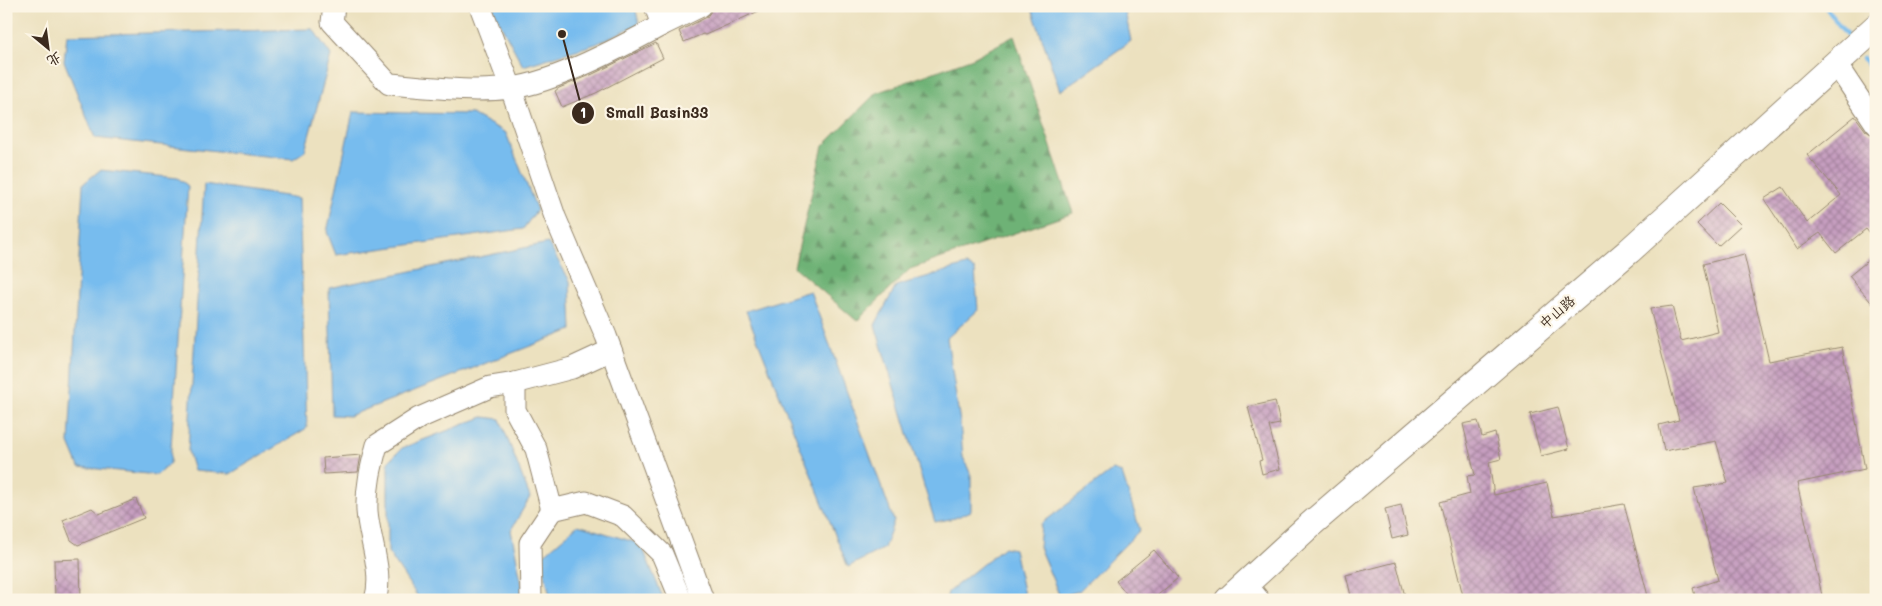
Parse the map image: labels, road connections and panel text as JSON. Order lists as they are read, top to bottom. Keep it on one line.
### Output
{"streets":{"main road":["中山路"]},"places":["Small Basin33"],"north":"bottom right"}
